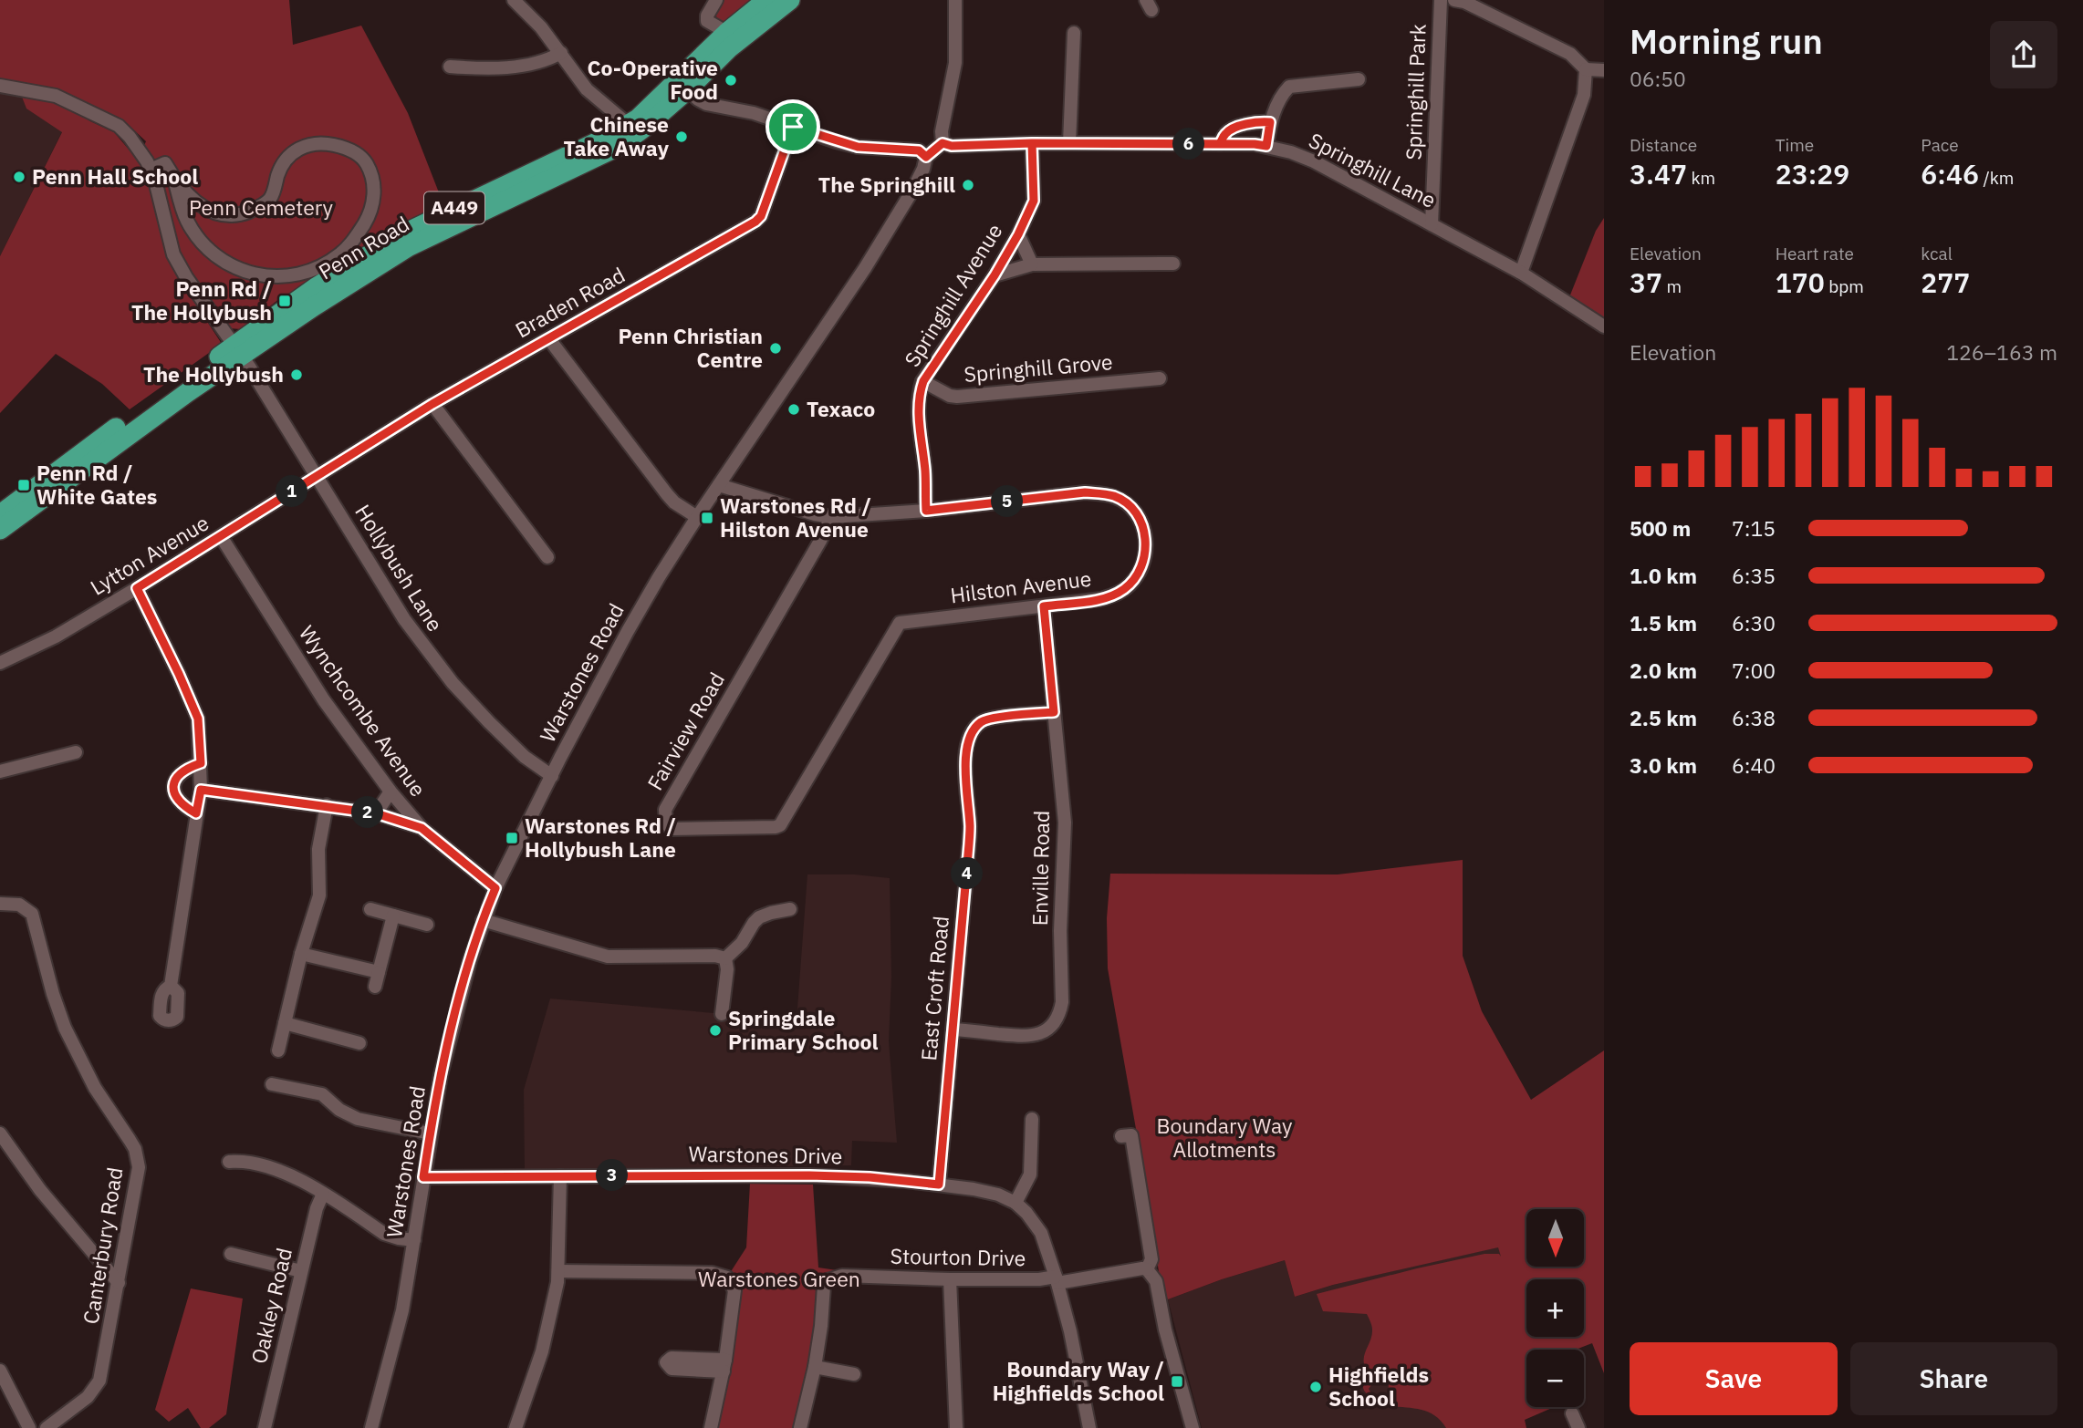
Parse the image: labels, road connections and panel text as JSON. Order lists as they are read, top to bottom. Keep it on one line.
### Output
{"streets":{"highway":["A449","Penn Road"],"street":["Springhill Park","Springhill Lane","Springhill Avenue","Braden Road","Springhill Grove","Lytton Avenue","Hollybush Lane","Hilston Avenue","Warstones Road","Wynchcombe Avenue","Fairview Road","Enville Road","East Croft Road","Warstones Drive","Canterbury Road","Stourton Drive","Oakley Road"]},"crossings":[["Springhill Park","Springhill Lane"],["Springhill Lane","Springhill Avenue"],["Springhill Lane","Warstones Road"],["Penn Road","Hollybush Lane"],["Springhill Avenue","Springhill Grove"],["Springhill Avenue","Hilston Avenue"],["Braden Road","Lytton Avenue"],["Braden Road","Hollybush Lane"],["Lytton Avenue","Hollybush Lane"],["Lytton Avenue","Wynchcombe Avenue"],["Hollybush Lane","Warstones Road"],["Hilston Avenue","Warstones Road"],["Hilston Avenue","Fairview Road"],["Hilston Avenue","Enville Road"],["Warstones Road","Wynchcombe Avenue"],["Warstones Road","Warstones Drive"],["Enville Road","East Croft Road"],["East Croft Road","Warstones Drive"],["Warstones Drive","Stourton Drive"]],"parks":["Penn Cemetery","Boundary Way Allotments","Warstones Green"],"places":{"other":["Co-Operative Food","Chinese Take Away","Penn Hall School","The Springhill","Penn Christian Centre","The Hollybush","Texaco","Springdale Primary School","Highfields School"],"transit":["Penn Rd / The Hollybush","Penn Rd / White Gates","Warstones Rd / Hilston Avenue","Warstones Rd / Hollybush Lane","Boundary Way / Highfields School"]},"north":"bottom","page":{"heading":["Morning run","06:50"],"stats":[["Distance","3.47 km"],["Time","23:29"],["Pace","6:46 /km"],["Elevation","37 m"],["Heart rate","170 bpm"],["kcal","277"]],"pins":["6","1","5","2","4","3"],"chart":["Elevation","126–163 m"],"list":[{"name":"500 m","note":"7:15"},{"name":"1.0 km","note":"6:35"},{"name":"1.5 km","note":"6:30"},{"name":"2.0 km","note":"7:00"},{"name":"2.5 km","note":"6:38"},{"name":"3.0 km","note":"6:40"}],"map_buttons":["+","−"],"buttons":["Save","Share"]}}
